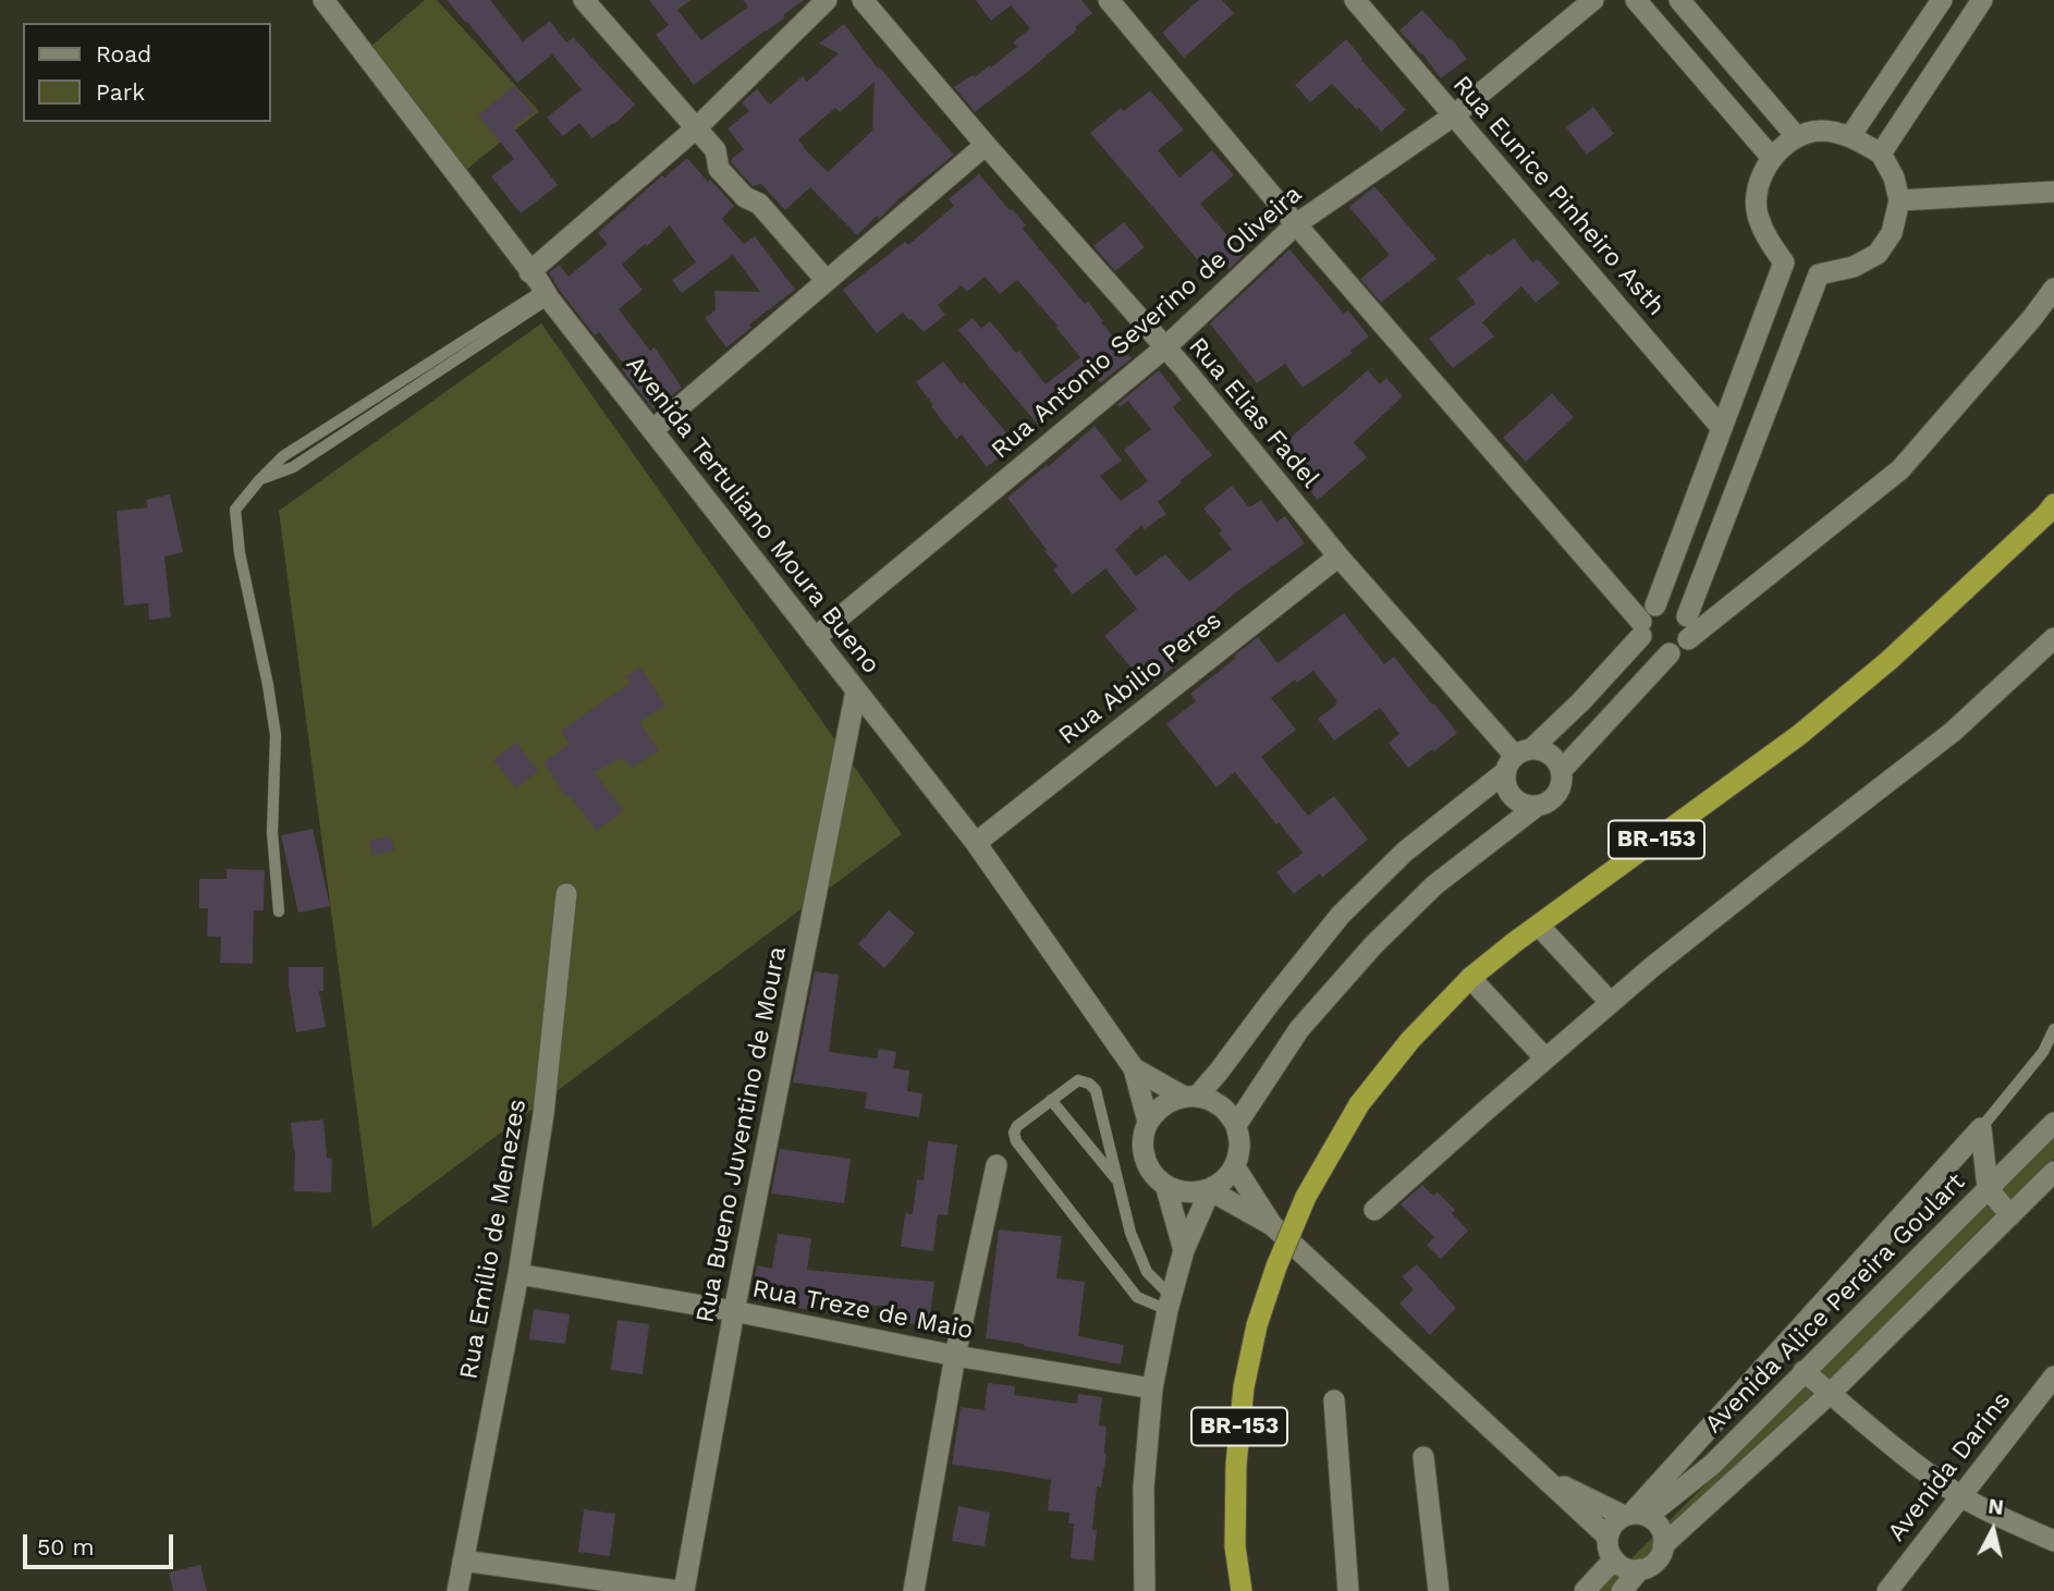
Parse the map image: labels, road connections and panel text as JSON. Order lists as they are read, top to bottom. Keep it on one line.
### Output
{"streets":{"highway":["BR-153"],"street":["Rua Eunice Pinheiro Asth","Rua Antonio Severino de Oliveira","Rua Elias Fadel","Avenida Tertuliano Moura Bueno","Rua Abilio Peres","Rua Bueno Juventino de Moura","Rua Emílio de Menezes","Avenida Alice Pereira Goulart","Rua Treze de Maio","Avenida Darins"]},"crossings":[["Rua Eunice Pinheiro Asth","Rua Antonio Severino de Oliveira"],["Rua Antonio Severino de Oliveira","Rua Elias Fadel"],["Rua Antonio Severino de Oliveira","Avenida Tertuliano Moura Bueno"],["Rua Elias Fadel","Rua Abilio Peres"],["Avenida Tertuliano Moura Bueno","Rua Abilio Peres"],["Avenida Tertuliano Moura Bueno","Rua Bueno Juventino de Moura"],["Rua Bueno Juventino de Moura","Rua Treze de Maio"],["Rua Emílio de Menezes","Rua Treze de Maio"]],"legend":["Road","Park"],"scale_bar":"50 m","north":"top"}
